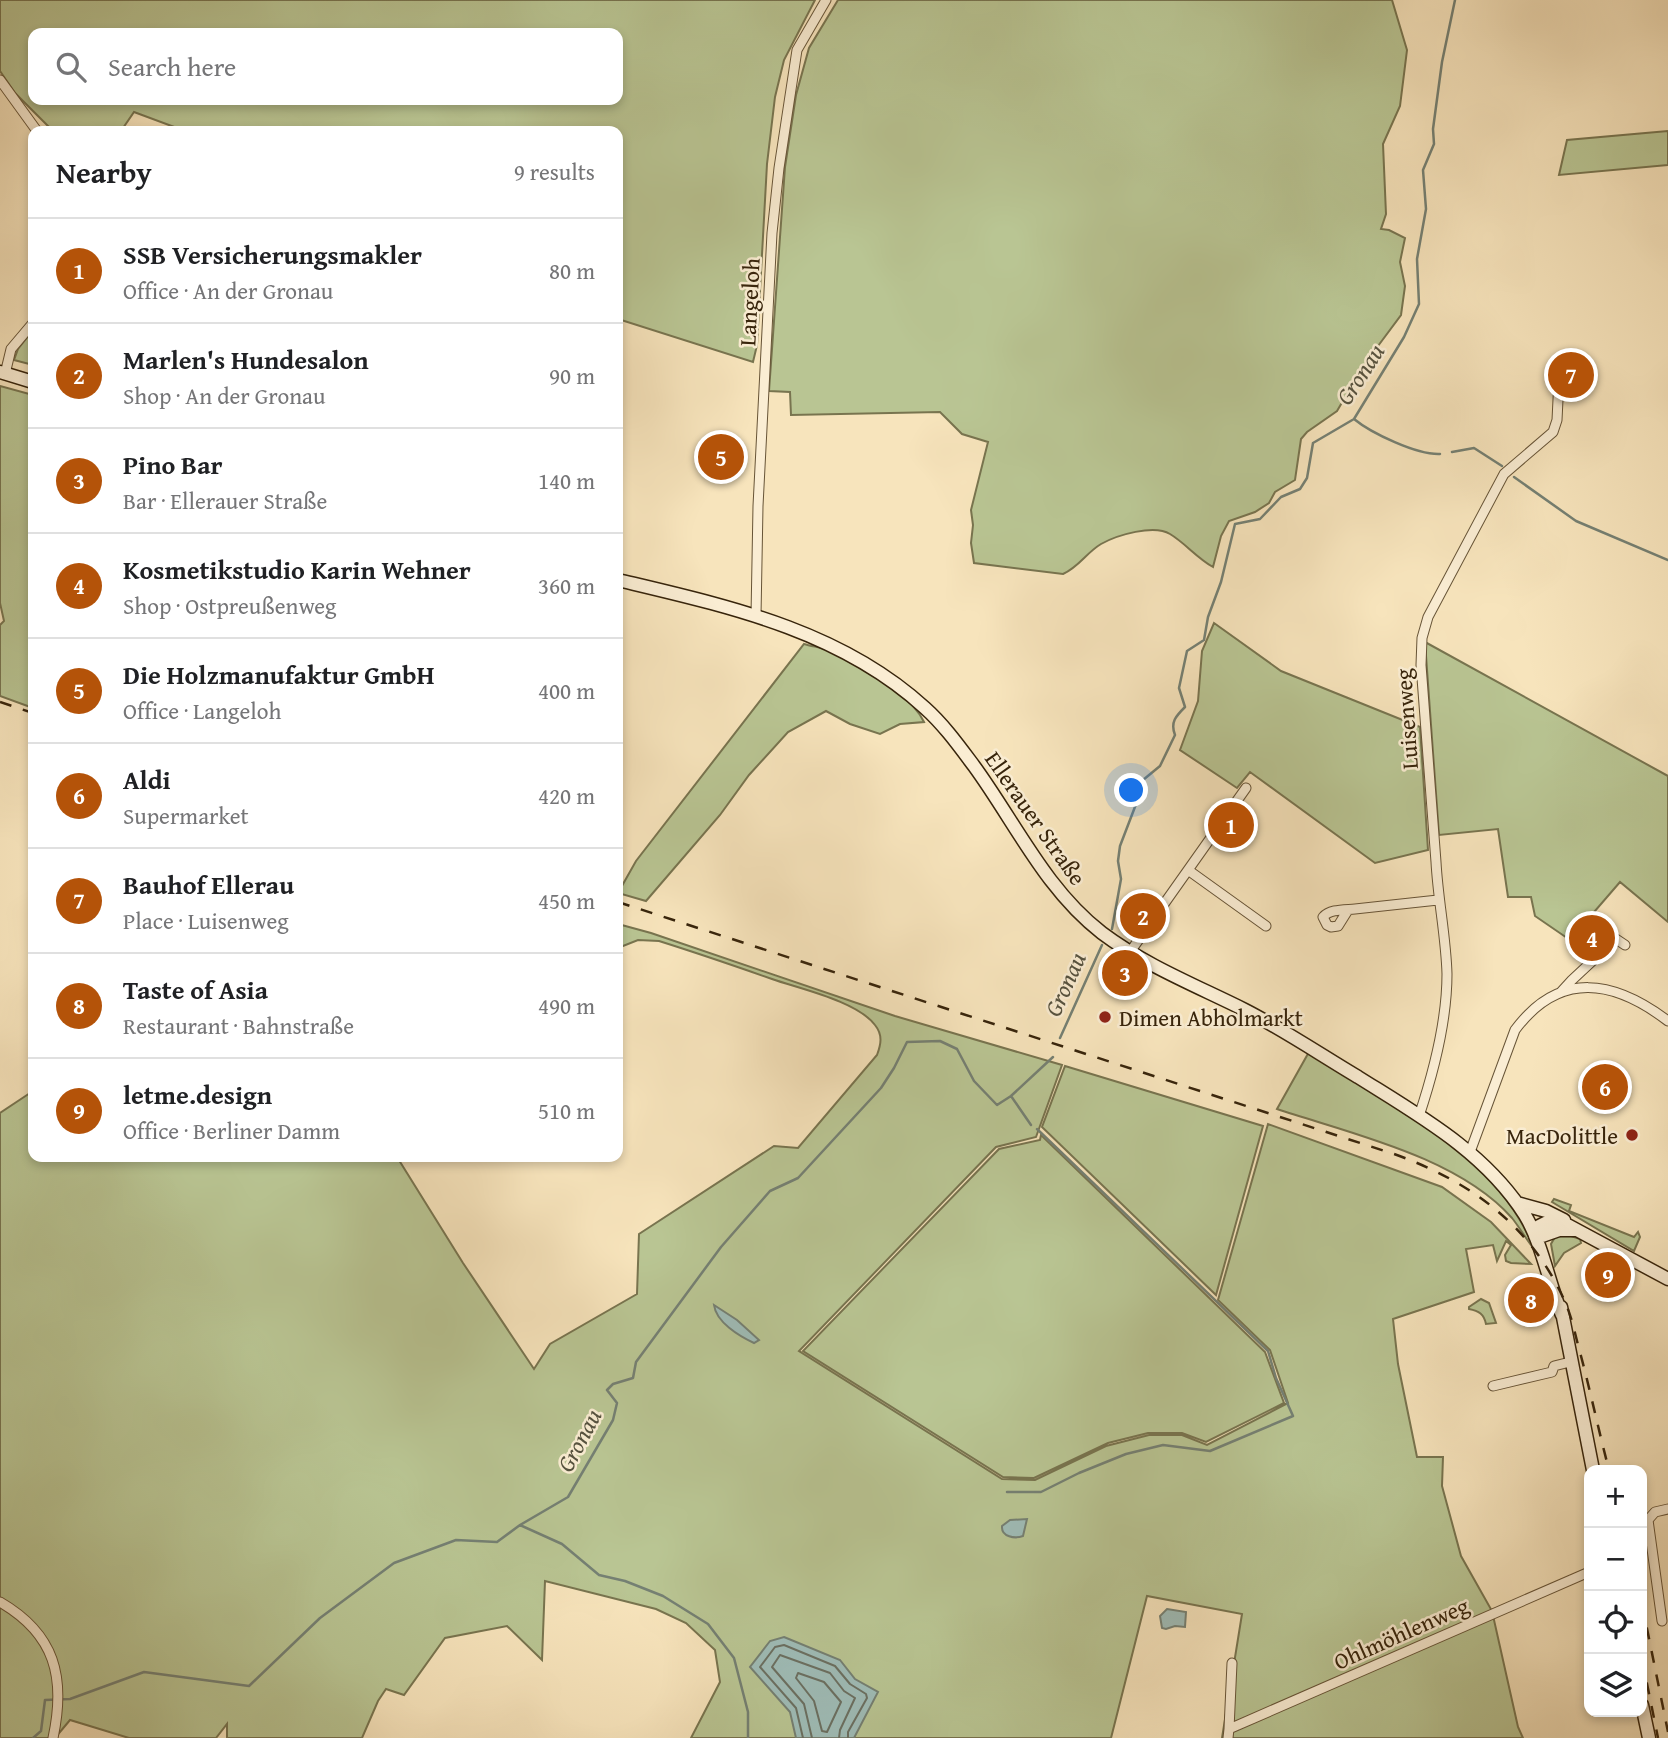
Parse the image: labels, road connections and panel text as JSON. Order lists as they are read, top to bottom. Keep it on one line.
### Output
{"streets":{"main road":["Ellerauer Straße"],"street":["Langeloh","Luisenweg","Ohlmöhlenweg"]},"crossings":[["Langeloh","Ellerauer Straße"],["Luisenweg","Ellerauer Straße"]],"water":["Gronau"],"places":["Dimen Abholmarkt","MacDolittle"],"page":{"search":"Search here","heading":["Nearby","9 results"],"list":[{"mark":"1","name":"SSB Versicherungsmakler","note":"Office · An der Gronau","value":"80 m"},{"mark":"2","name":"Marlen's Hundesalon","note":"Shop · An der Gronau","value":"90 m"},{"mark":"3","name":"Pino Bar","note":"Bar · Ellerauer Straße","value":"140 m"},{"mark":"4","name":"Kosmetikstudio Karin Wehner","note":"Shop · Ostpreußenweg","value":"360 m"},{"mark":"5","name":"Die Holzmanufaktur GmbH","note":"Office · Langeloh","value":"400 m"},{"mark":"6","name":"Aldi","note":"Supermarket","value":"420 m"},{"mark":"7","name":"Bauhof Ellerau","note":"Place · Luisenweg","value":"450 m"},{"mark":"8","name":"Taste of Asia","note":"Restaurant · Bahnstraße","value":"490 m"},{"mark":"9","name":"letme.design","note":"Office · Berliner Damm","value":"510 m"}],"pins":["7","5","1","2","4","3","6","9","8"],"map_buttons":["+","−"]}}
